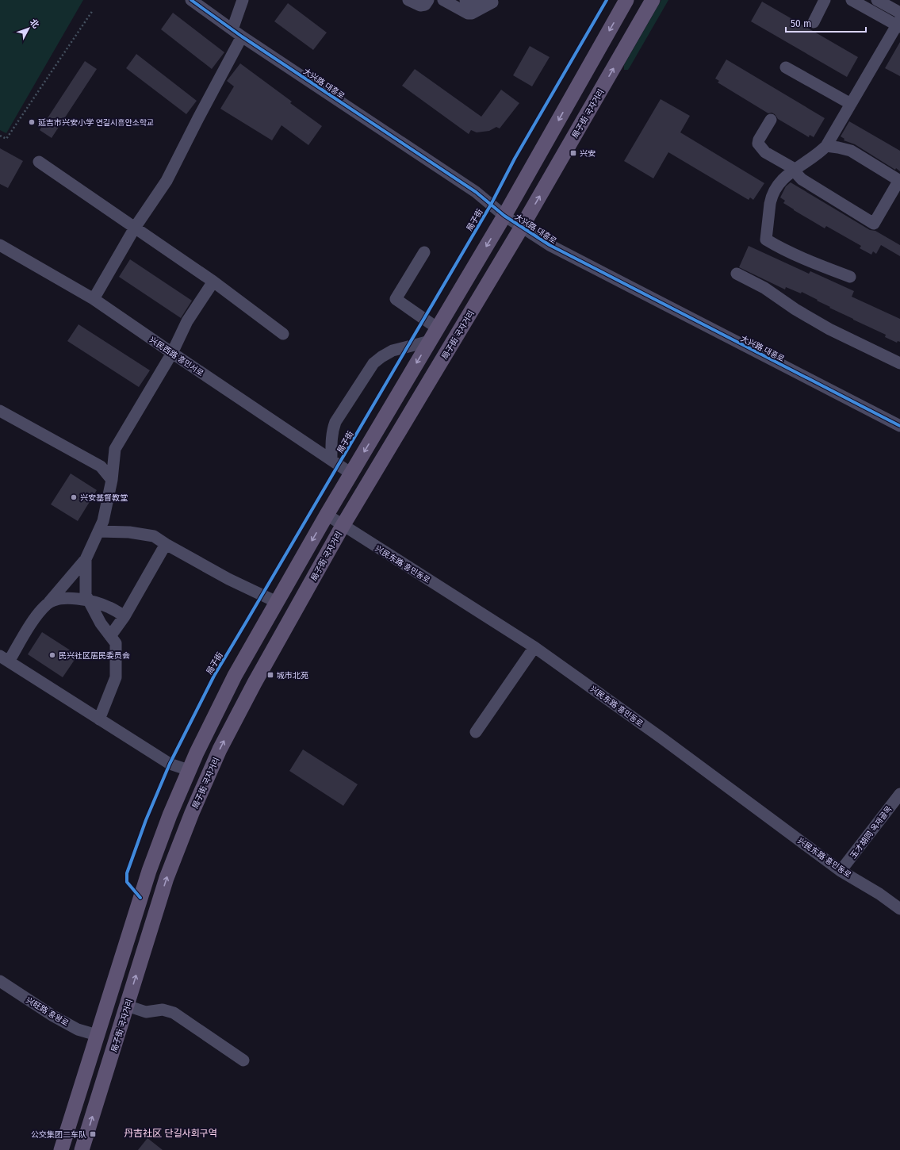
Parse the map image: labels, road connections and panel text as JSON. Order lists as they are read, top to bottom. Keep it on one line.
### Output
{"streets":{"main road":["局子街 국자거리"],"street":["大兴路 대흥로","兴民西路 흥민서로","兴民东路 흥민동로","玉才胡同 옥재골목","兴旺路 흥왕로"],"cycle path":["局子街"]},"crossings":[["大兴路 대흥로","局子街 국자거리"],["局子街 국자거리","兴民东路 흥민동로"],["兴民东路 흥민동로","玉才胡同 옥재골목"]],"districts":["丹吉社区 단길사회구역"],"places":{"other":["延吉市兴安小学 연길시흥안소학교","兴安基督教堂","民兴社区居民委员会"],"transit":["兴安","城市北苑","公交集团二车队"]},"scale_bar":"50 m","north":"top right"}
